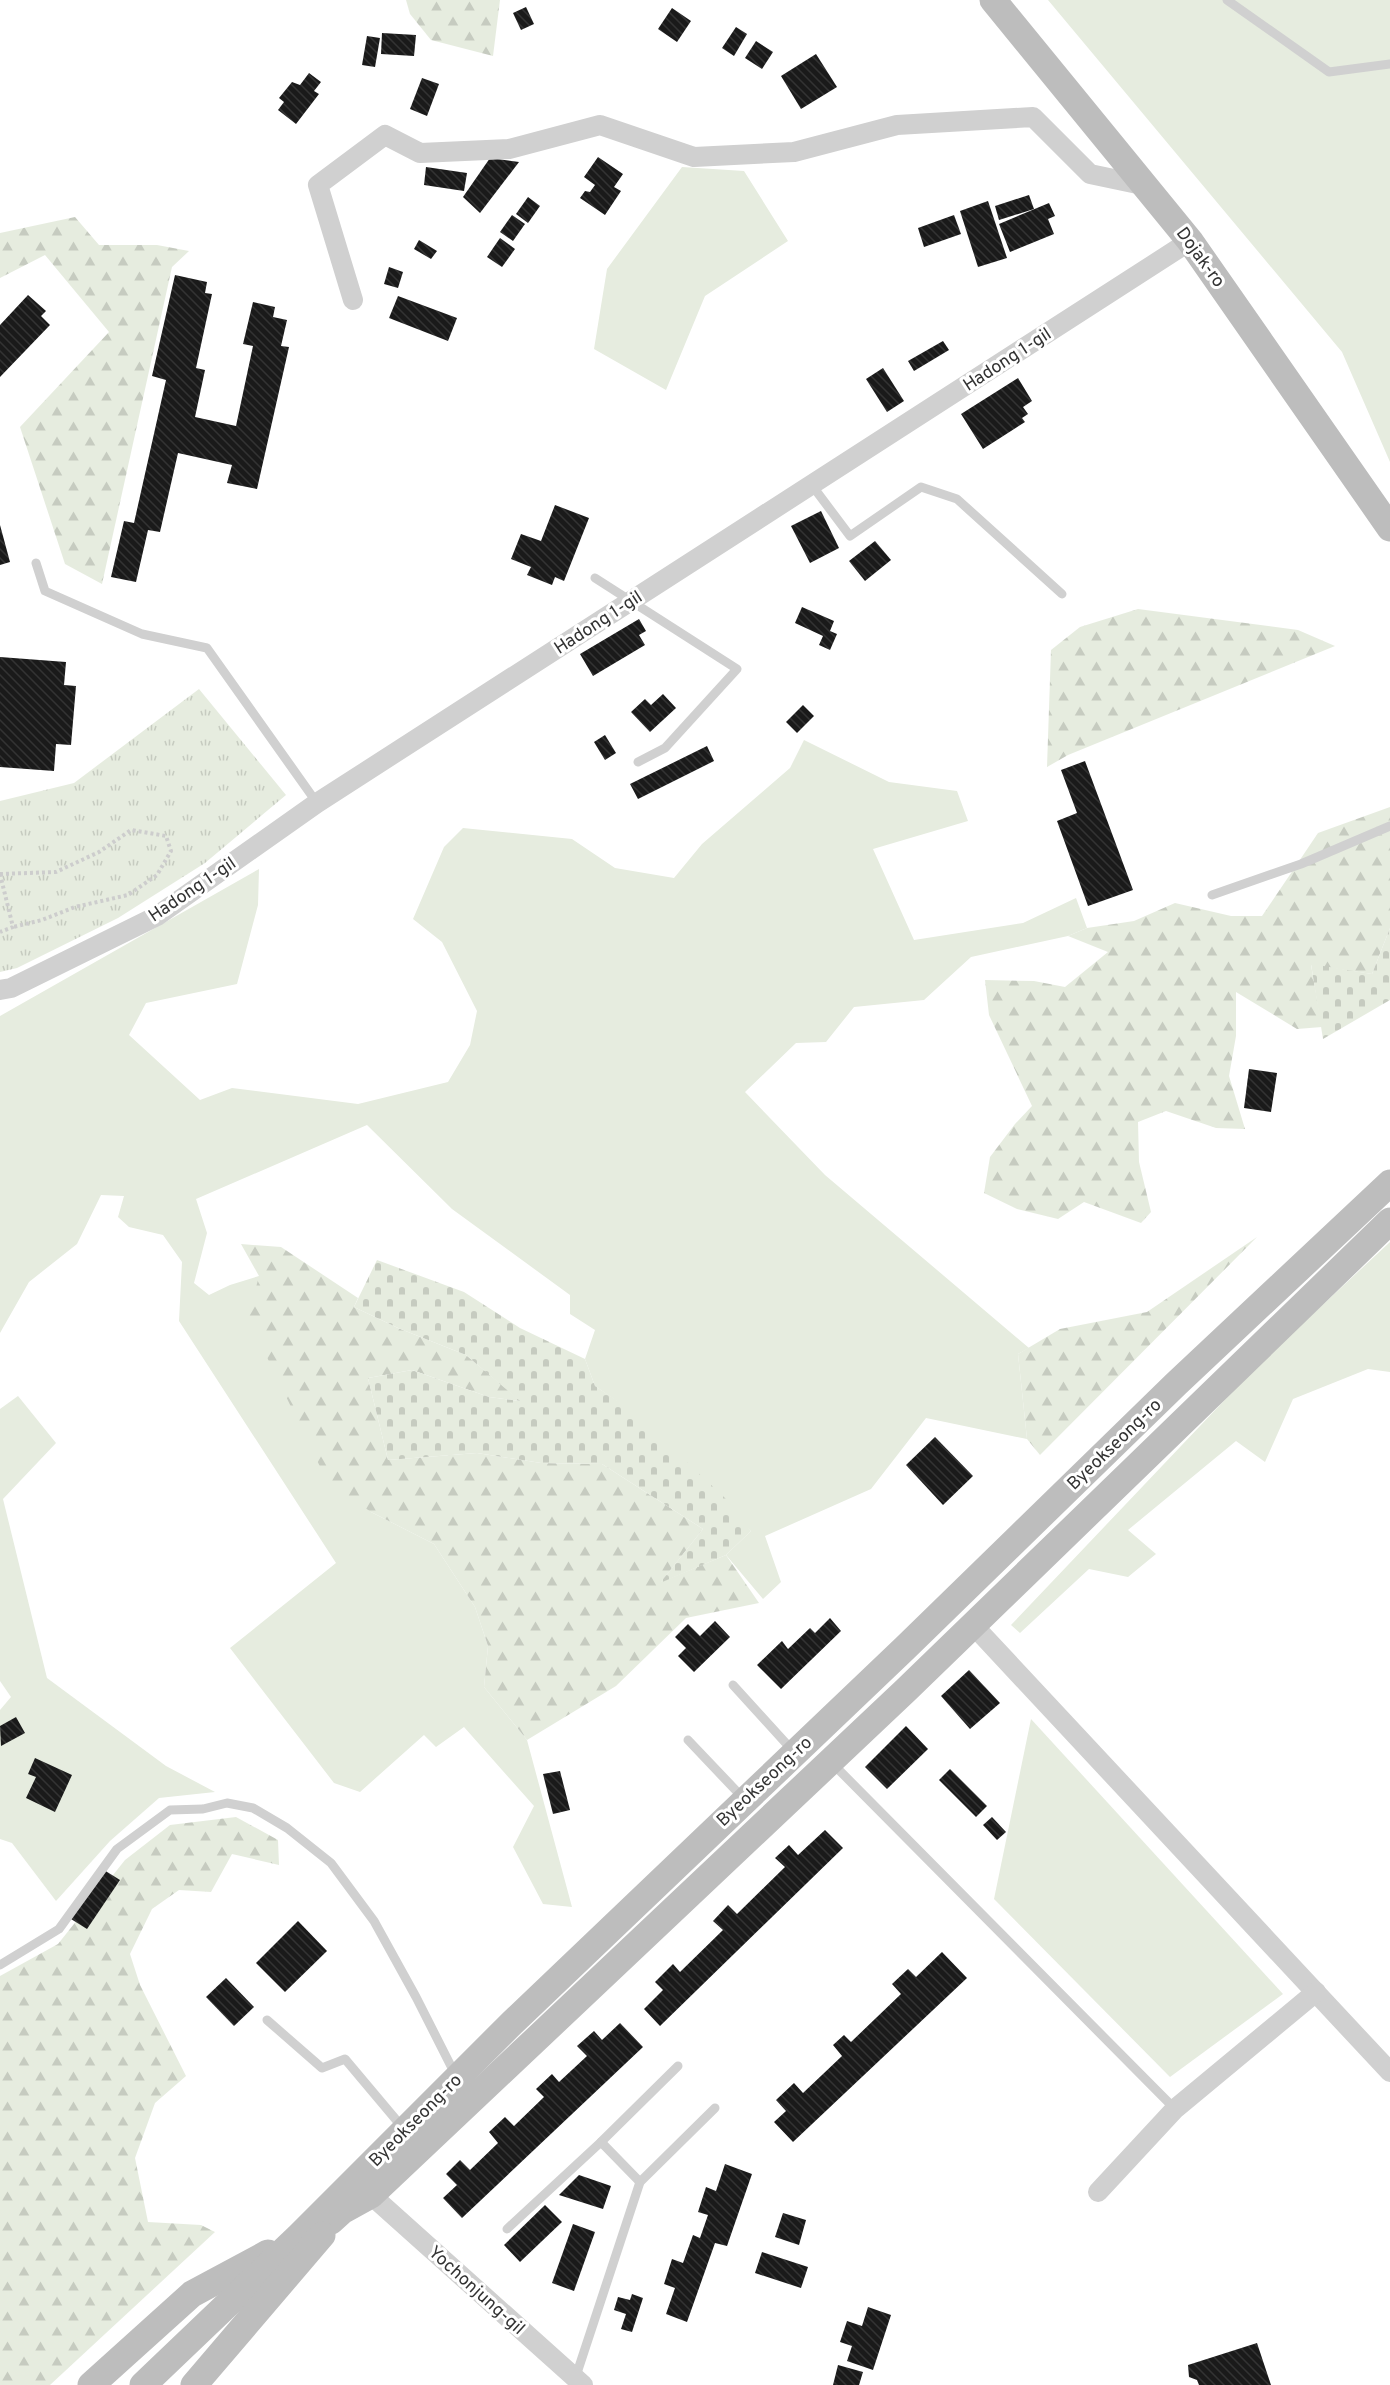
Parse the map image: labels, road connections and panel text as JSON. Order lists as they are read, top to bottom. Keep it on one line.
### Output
{"streets":{"main road":["Dojak-ro","Byeokseong-ro"],"street":["Hadong 1-gil","Yochonjung-gil"]},"crossings":[["Dojak-ro","Hadong 1-gil"],["Byeokseong-ro","Yochonjung-gil"]]}
